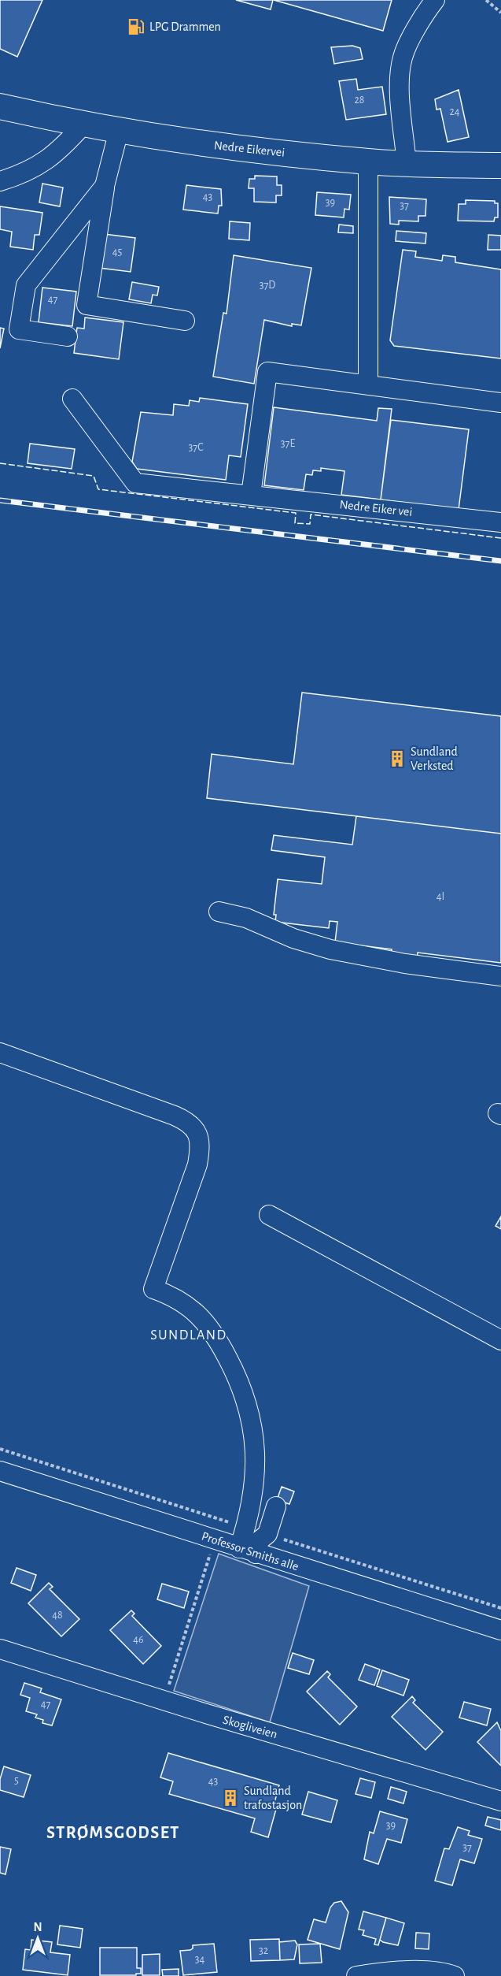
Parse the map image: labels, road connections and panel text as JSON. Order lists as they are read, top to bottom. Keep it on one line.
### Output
{"streets":{"main road":["Nedre Eikervei"],"street":["Nedre Eiker vei","Professor Smiths alle","Skogliveien"]},"districts":["SUNDLAND","STRØMSGODSET"],"places":{"fuel station":["LPG Drammen"],"building":["Sundland Verksted","Sundland trafostasjon"]},"house_numbers":["28","24","43","39","37","45","37D","47","37E","37C","4I","48","46","47","5","43","39","37","32","34"],"north":"top"}
